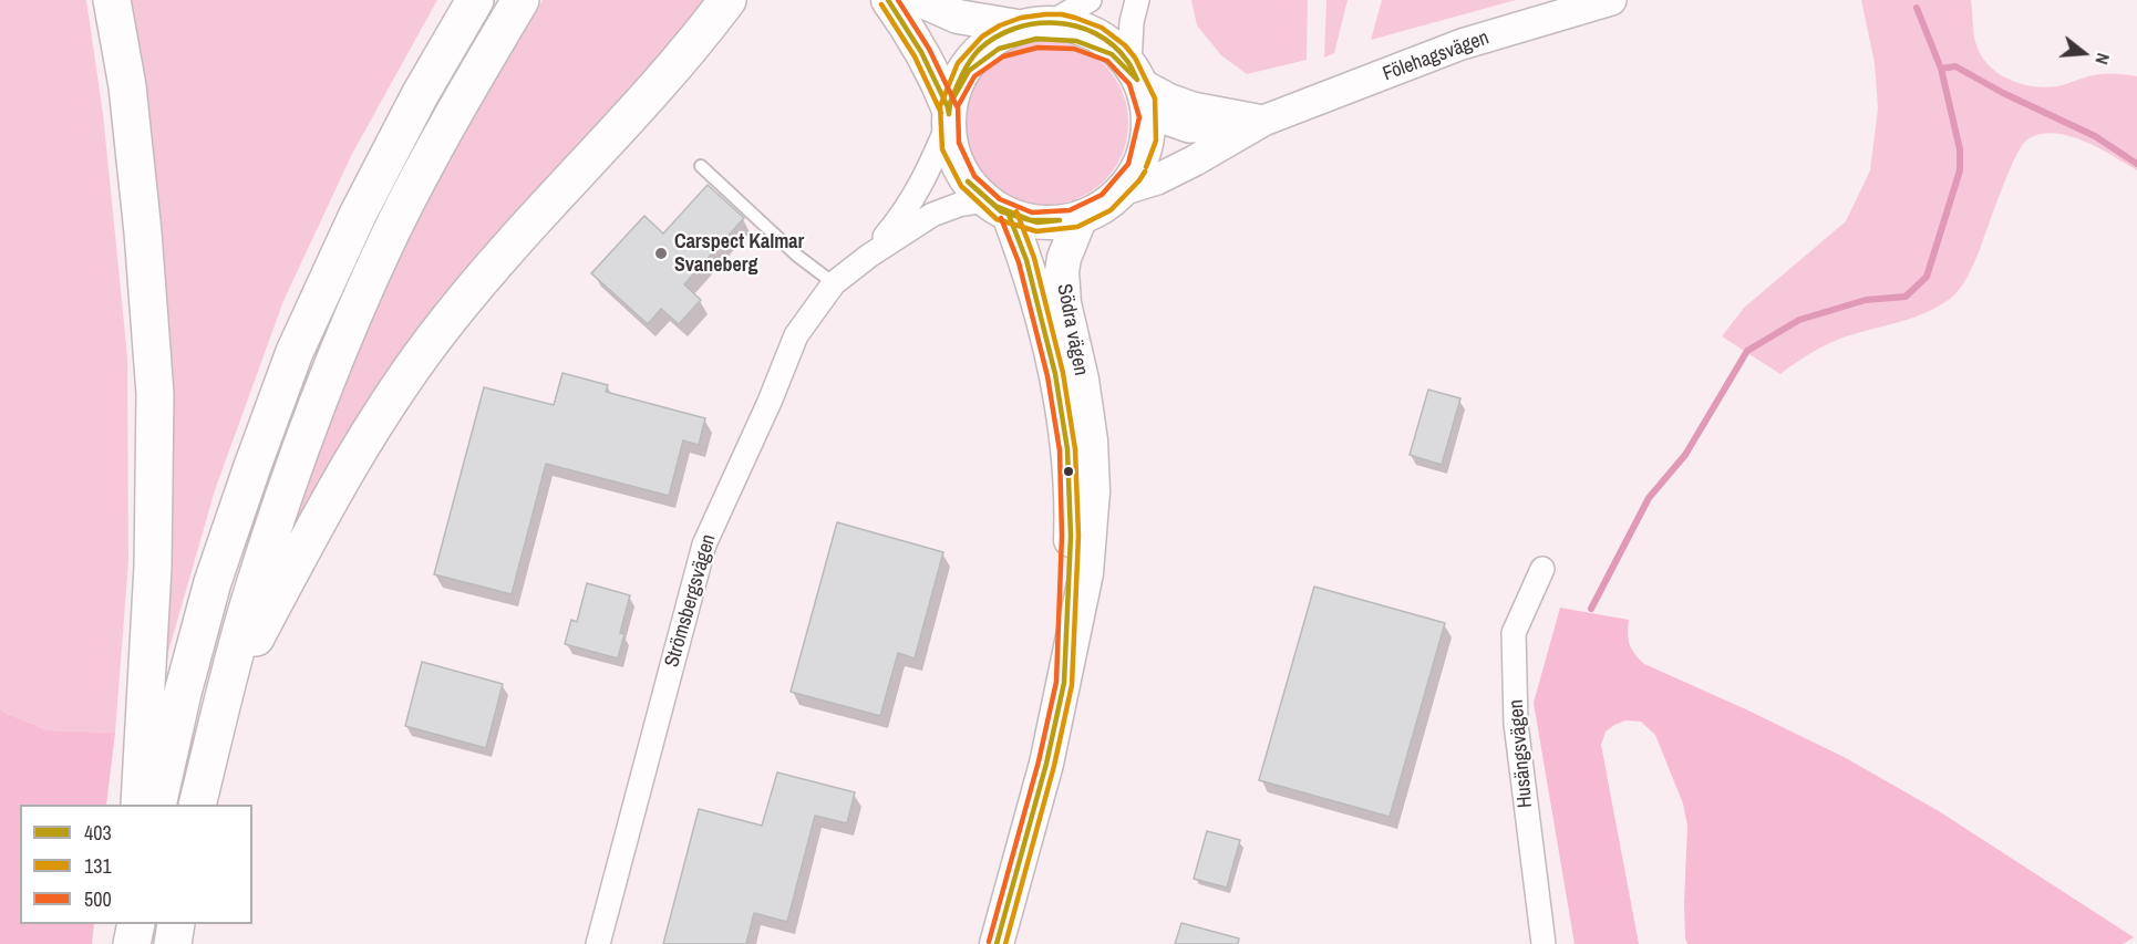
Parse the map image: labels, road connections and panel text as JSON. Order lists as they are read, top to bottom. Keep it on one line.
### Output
{"streets":{"main road":["Södra vägen"],"street":["Fölehagsvägen","Strömsbergsvägen","Husängsvägen"]},"crossings":[["Fölehagsvägen","Södra vägen"],["Fölehagsvägen","Strömsbergsvägen"],["Södra vägen","Strömsbergsvägen"]],"places":["Carspect Kalmar Svaneberg"],"lines":["transit line 403","transit line 500","transit line 131"],"legend":["403","131","500"],"north":"right"}
